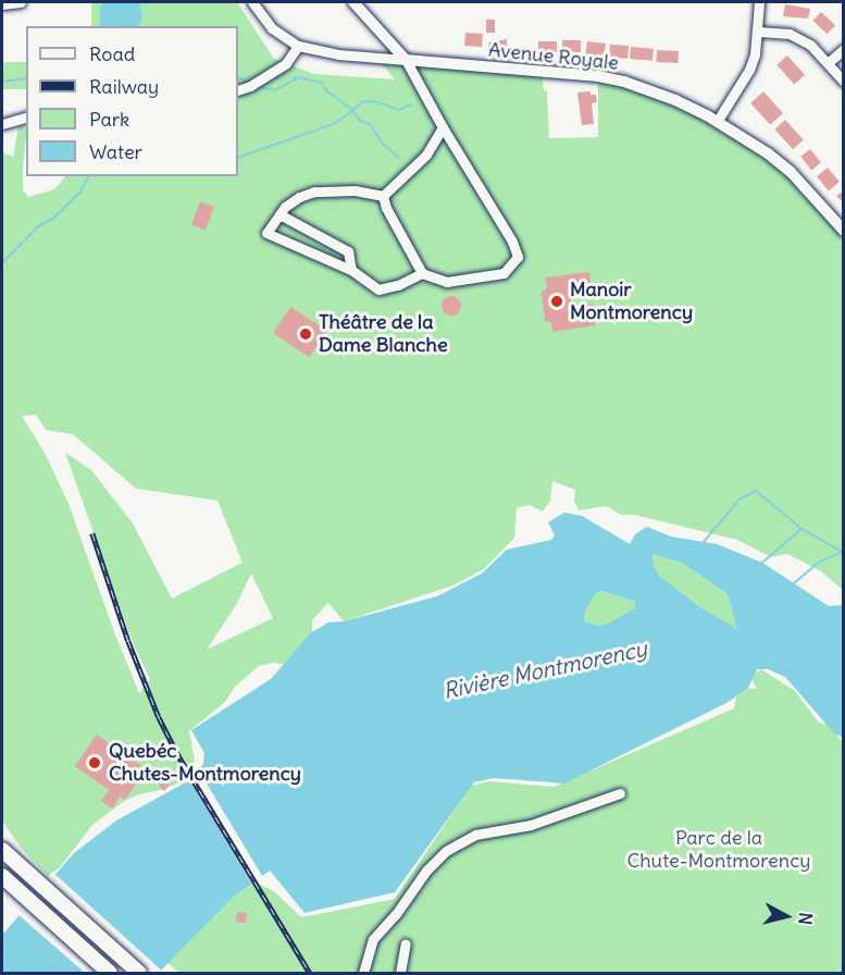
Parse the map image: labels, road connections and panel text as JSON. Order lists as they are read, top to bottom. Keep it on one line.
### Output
{"streets":{"main road":["Avenue Royale"]},"water":["Rivière Montmorency"],"parks":["Parc de la Chute-Montmorency"],"places":["Manoir Montmorency","Théâtre de la Dame Blanche","Quebéc Chutes-Montmorency"],"legend":["Road","Railway","Park","Water"],"north":"right"}
